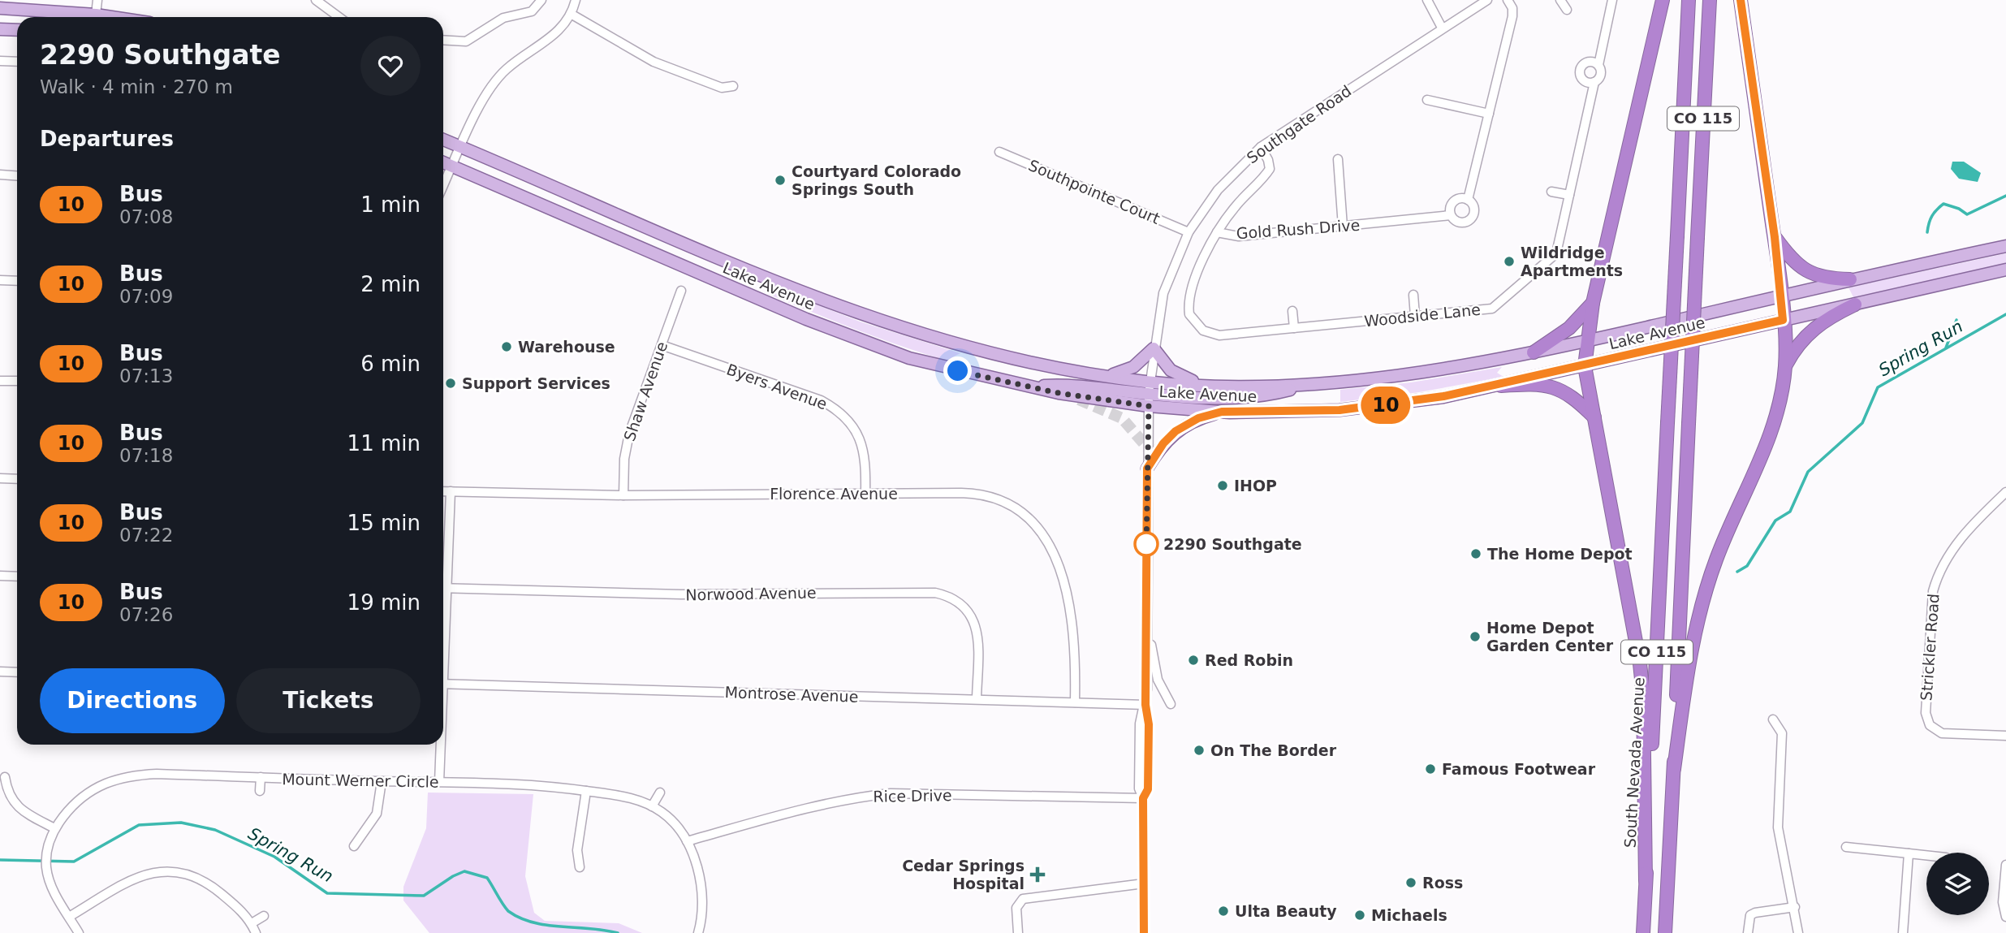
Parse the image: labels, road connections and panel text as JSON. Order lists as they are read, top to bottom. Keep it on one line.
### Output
{"streets":{"highway":["CO 115","South Nevada Avenue"],"main road":["Lake Avenue"],"street":["Southgate Road","Southpointe Court","Gold Rush Drive","Woodside Lane","Byers Avenue","Shaw Avenue","Florence Avenue","Norwood Avenue","Strickler Road","Montrose Avenue","Mount Werner Circle","Rice Drive"]},"crossings":[["Southgate Road","Southpointe Court"],["Southgate Road","Gold Rush Drive"],["Southgate Road","Lake Avenue"],["Southgate Road","Montrose Avenue"],["Southgate Road","Rice Drive"],["Gold Rush Drive","Woodside Lane"],["Byers Avenue","Shaw Avenue"],["Byers Avenue","Florence Avenue"],["Shaw Avenue","Florence Avenue"],["Florence Avenue","Montrose Avenue"],["Norwood Avenue","Montrose Avenue"],["Mount Werner Circle","Rice Drive"]],"water":["Spring Run"],"places":{"other":["Courtyard Colorado Springs South","Wildridge Apartments","Warehouse","Support Services","IHOP","2290 Southgate","The Home Depot","Home Depot Garden Center","Red Robin","On The Border","Famous Footwear","Ross","Ulta Beauty","Michaels"],"health":["Cedar Springs Hospital"]},"lines":["bus line 10"],"page":{"on_map":"10","heading":[["2290 Southgate","Walk · 4 min · 270 m"],"Departures"],"list":[{"mark":"10","name":"Bus","note":"07:08","value":"1 min"},{"mark":"10","name":"Bus","note":"07:09","value":"2 min"},{"mark":"10","name":"Bus","note":"07:13","value":"6 min"},{"mark":"10","name":"Bus","note":"07:18","value":"11 min"},{"mark":"10","name":"Bus","note":"07:22","value":"15 min"},{"mark":"10","name":"Bus","note":"07:26","value":"19 min"}],"buttons":["Directions","Tickets"]}}
